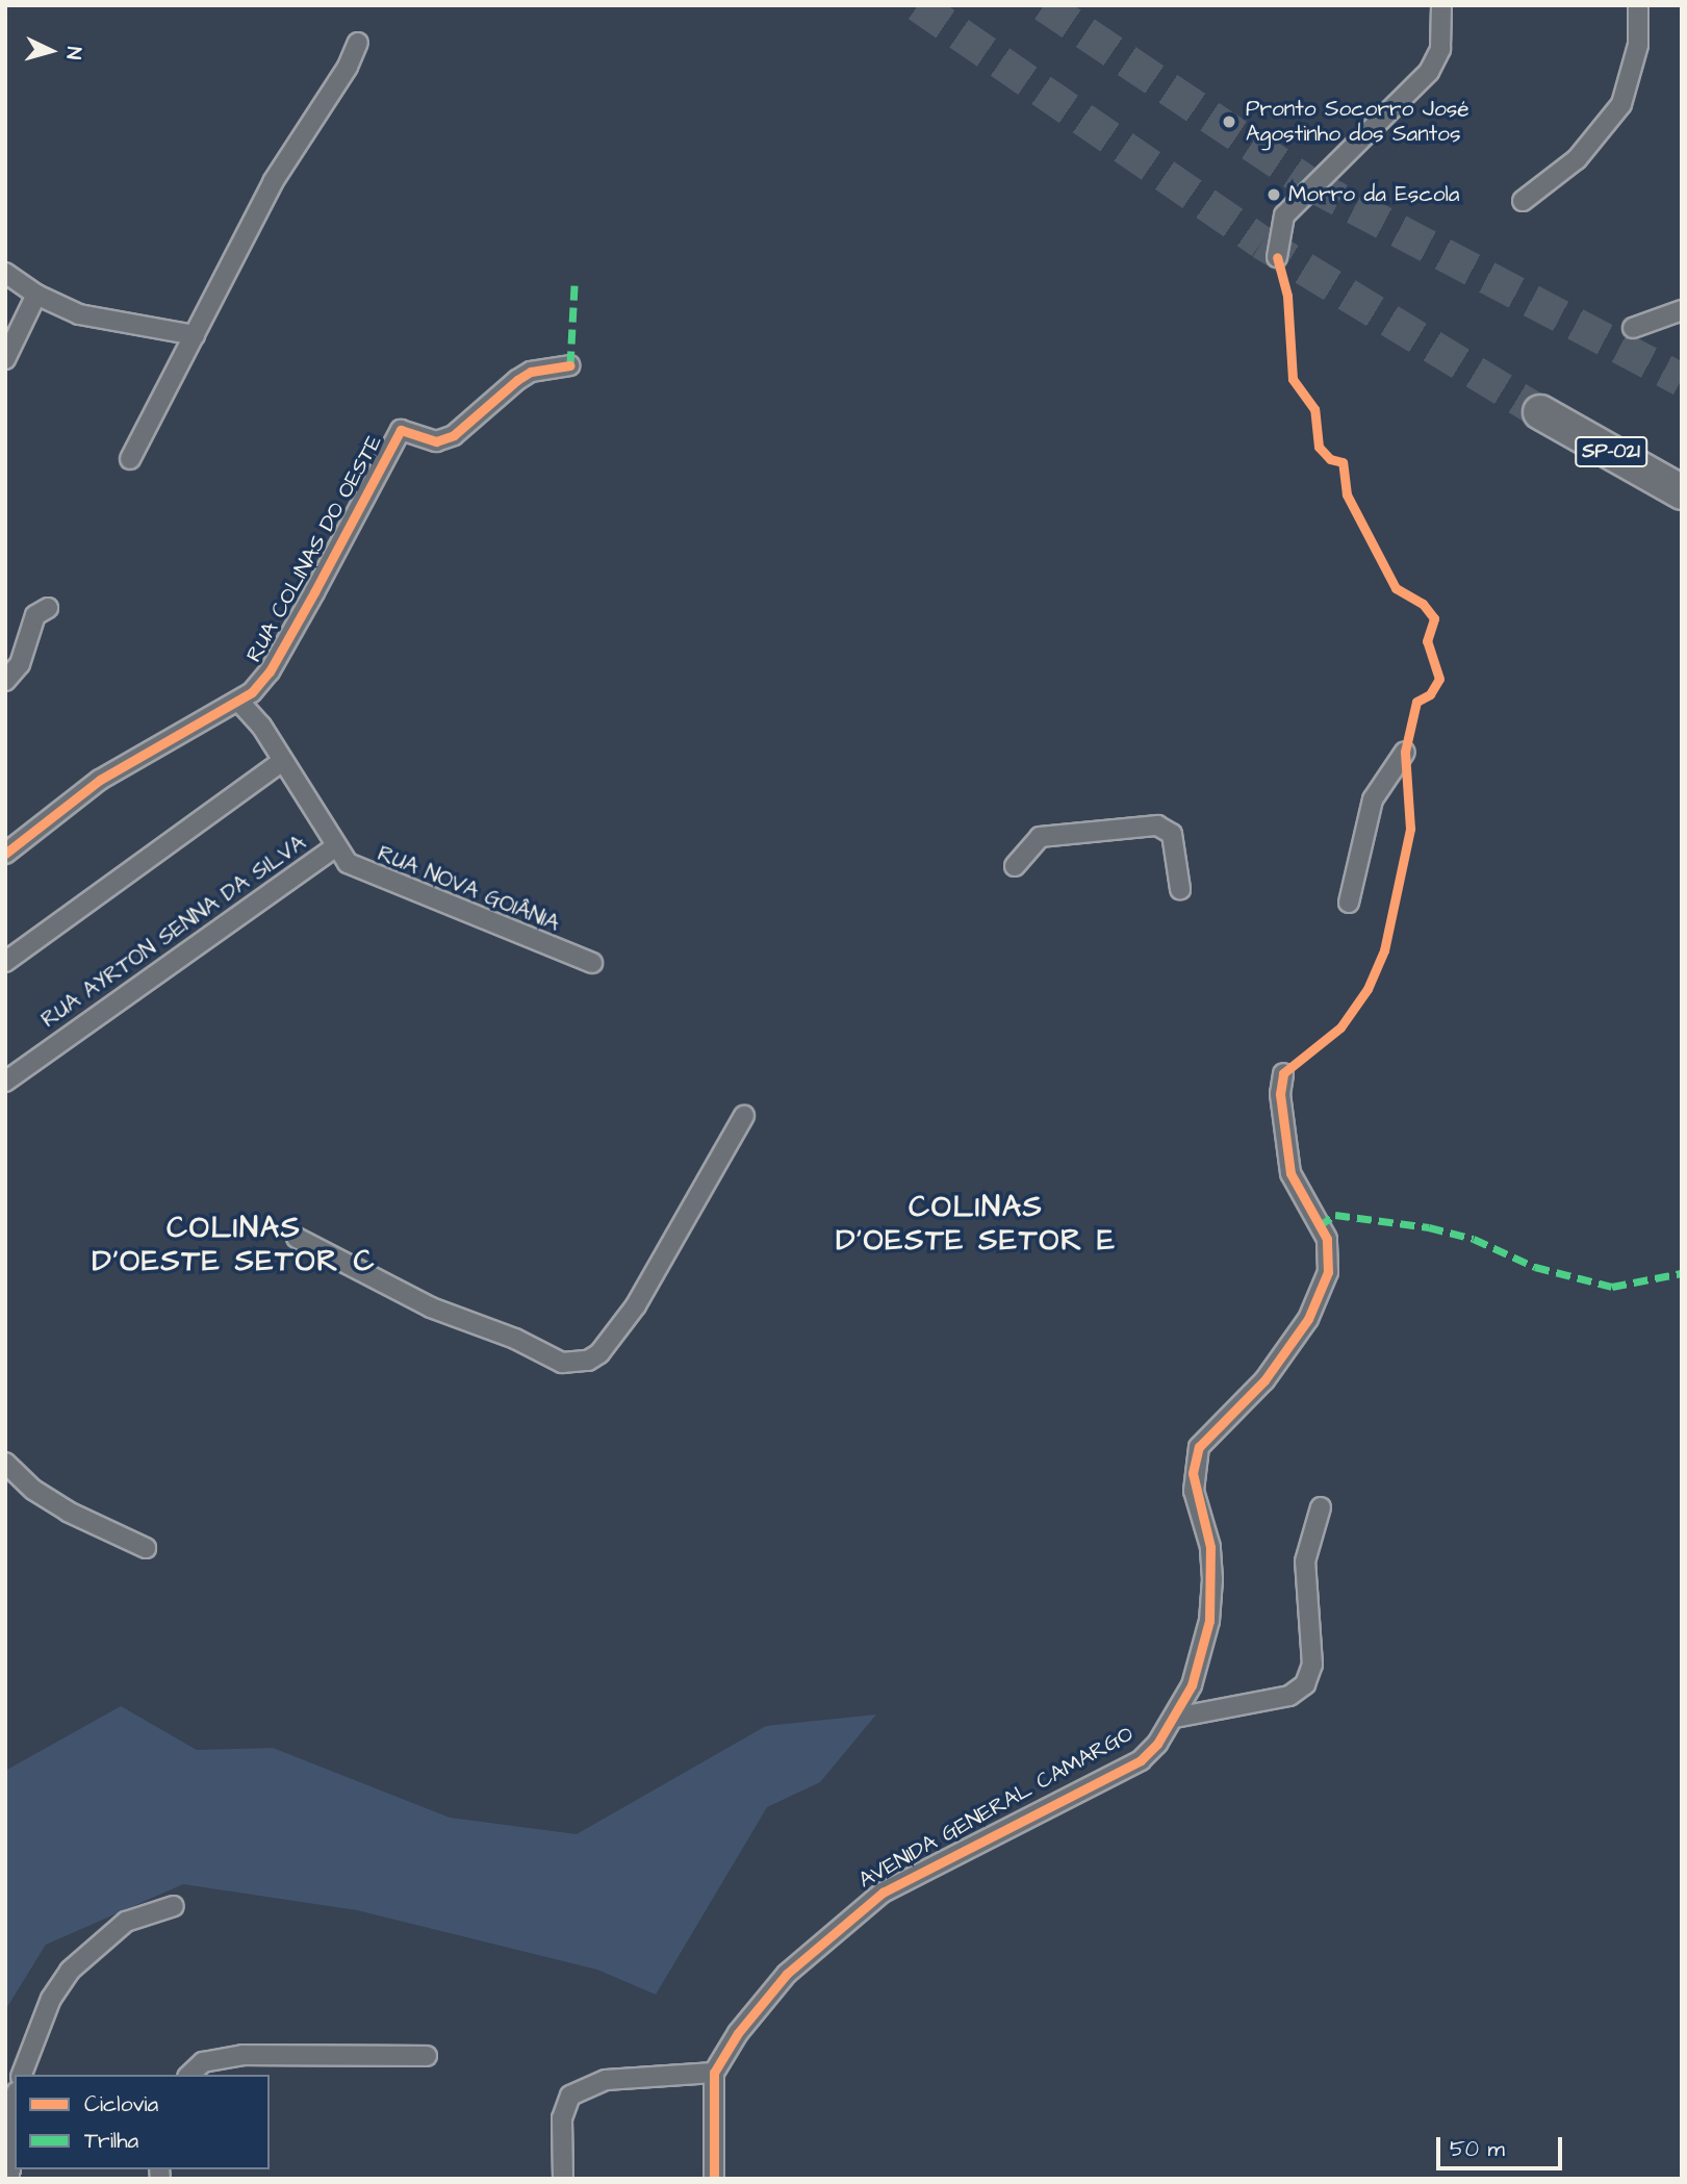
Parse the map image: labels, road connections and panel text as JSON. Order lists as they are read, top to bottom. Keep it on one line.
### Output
{"streets":{"highway":["SP-021"],"street":["RUA COLINAS DO OESTE","RUA NOVA GOIÂNIA","RUA AYRTON SENNA DA SILVA","AVENIDA GENERAL CAMARGO"]},"crossings":[["RUA COLINAS DO OESTE","RUA NOVA GOIÂNIA"],["RUA NOVA GOIÂNIA","RUA AYRTON SENNA DA SILVA"]],"districts":["COLINAS D'OESTE SETOR E","COLINAS D'OESTE SETOR C"],"places":["Pronto Socorro José Agostinho dos Santos","Morro da Escola"],"legend":["Ciclovia","Trilha"],"scale_bar":"50 m","north":"right"}
